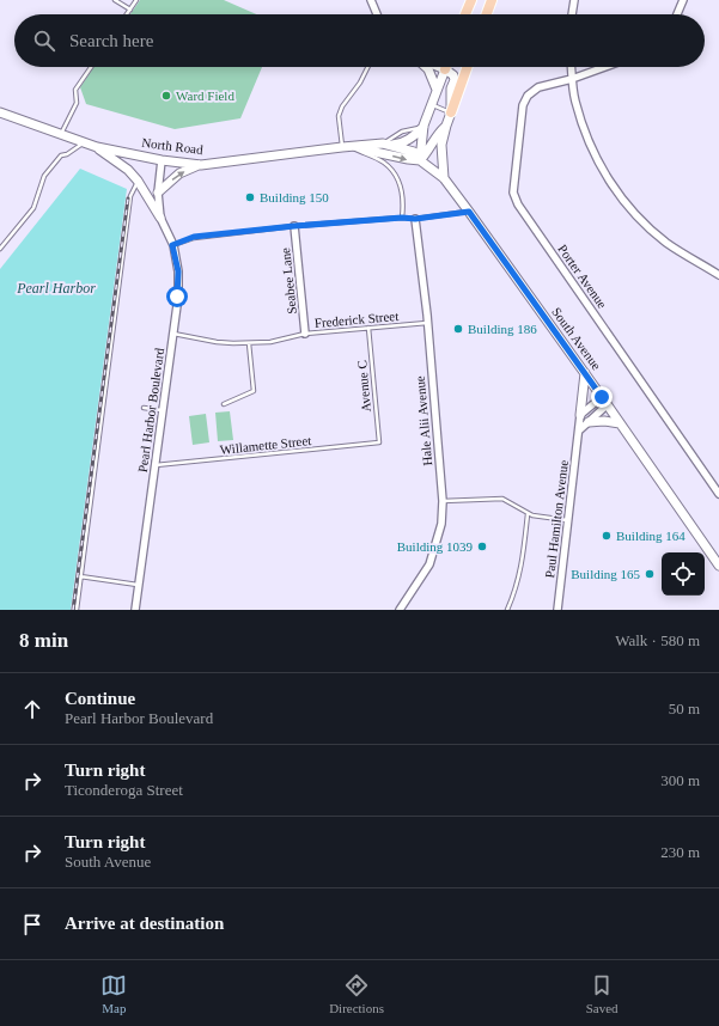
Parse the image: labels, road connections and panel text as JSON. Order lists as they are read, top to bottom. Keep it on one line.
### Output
{"streets":{"street":["North Road","Porter Avenue","Seabee Lane","South Avenue","Pearl Harbor Boulevard","Hale Alii Avenue","Paul Hamilton Avenue"],"lane":["Frederick Street","Avenue C","Willamette Street"]},"crossings":[["North Road","South Avenue"],["North Road","Pearl Harbor Boulevard"],["Seabee Lane","Frederick Street"],["Frederick Street","Avenue C"],["Frederick Street","Pearl Harbor Boulevard"],["Frederick Street","Hale Alii Avenue"],["Avenue C","Willamette Street"],["Pearl Harbor Boulevard","Willamette Street"]],"water":["Pearl Harbor"],"places":["Ward Field","Building 150","Building 186","Building 164","Building 1039","Building 165"],"page":{"search":"Search here","heading":["8 min","Walk · 580 m"],"list":[["Continue","Pearl Harbor Boulevard","50 m"],["Turn right","Ticonderoga Street","300 m"],["Turn right","South Avenue","230 m"],"Arrive at destination"],"nav":["Map","Directions","Saved"]}}
